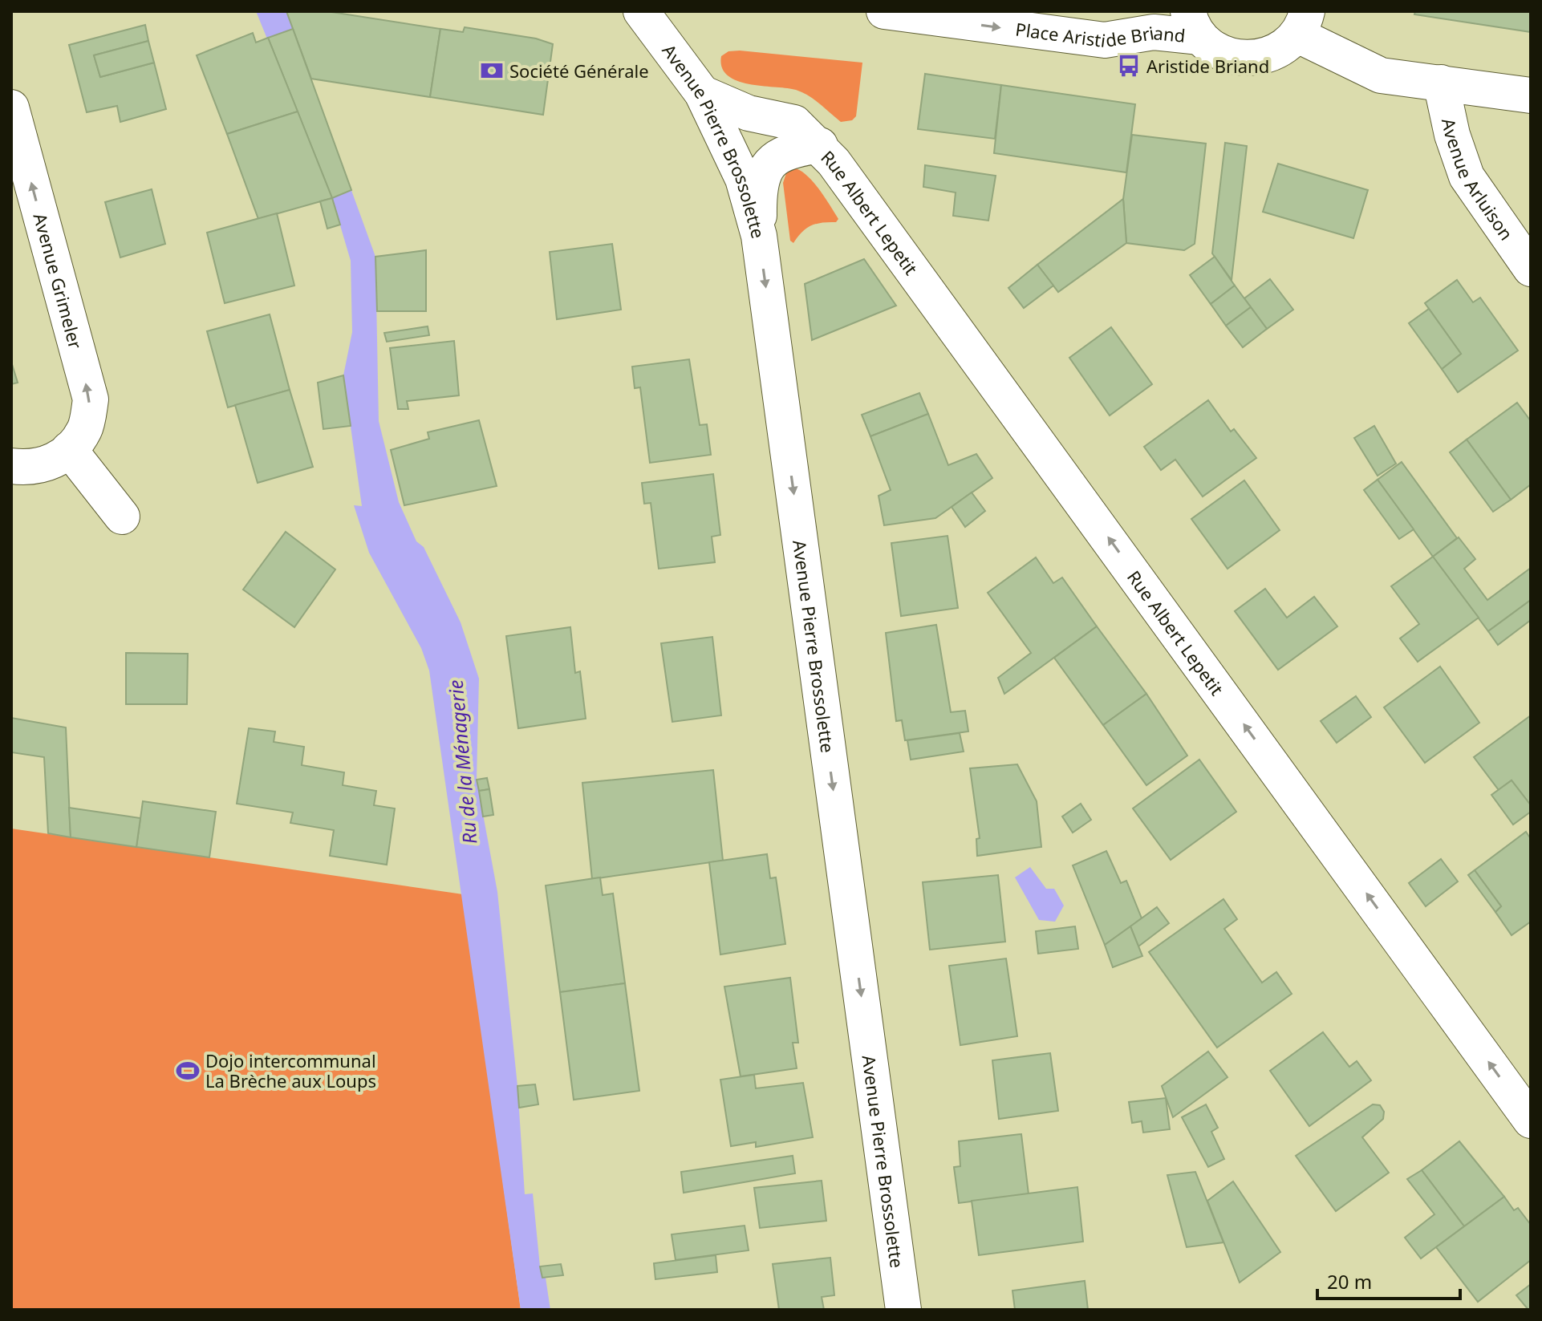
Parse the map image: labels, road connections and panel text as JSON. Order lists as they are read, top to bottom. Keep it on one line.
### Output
{"streets":{"street":["Place Aristide Briand","Avenue Pierre Brossolette","Avenue Arluison","Rue Albert Lepetit","Avenue Grimeler"]},"crossings":[["Avenue Pierre Brossolette","Rue Albert Lepetit"]],"one_way":["Place Aristide Briand","Avenue Pierre Brossolette","Rue Albert Lepetit","Avenue Grimeler"],"water":["Ru de la Ménagerie"],"places":{"bus stop":["Aristide Briand"],"bank":["Société Générale"],"sports":["Dojo intercommunal La Brèche aux Loups"]},"scale_bar":"20 m"}
